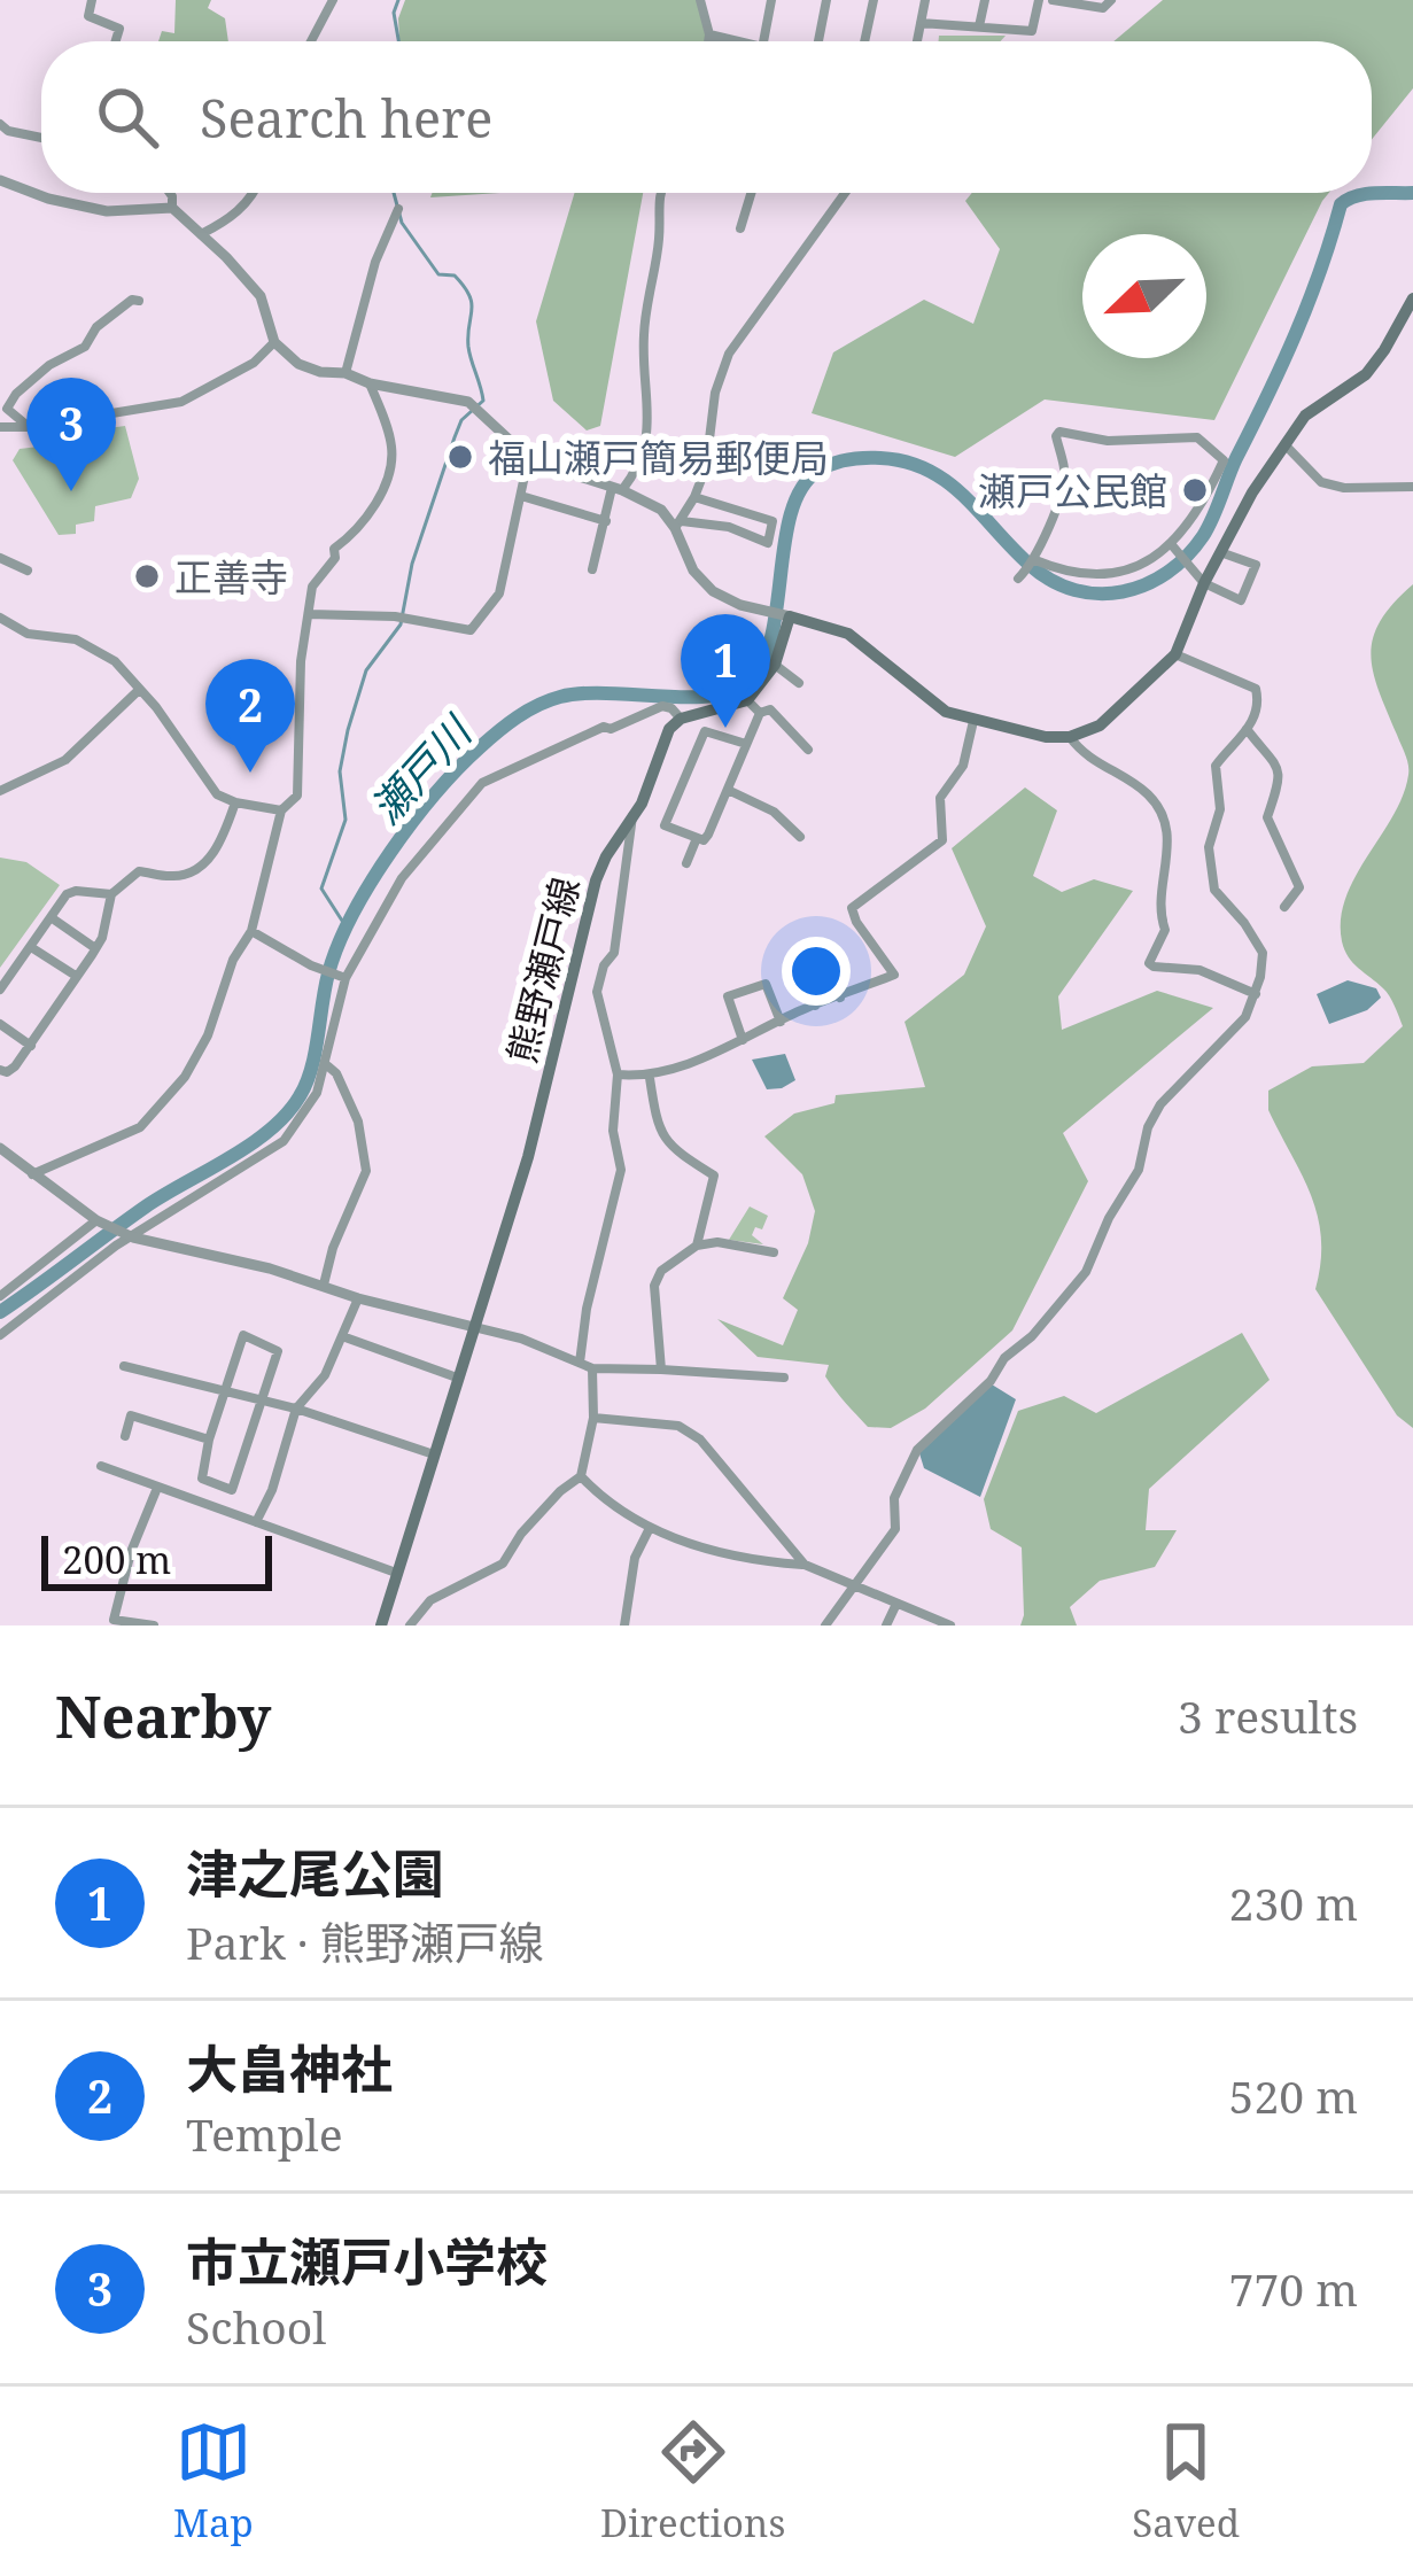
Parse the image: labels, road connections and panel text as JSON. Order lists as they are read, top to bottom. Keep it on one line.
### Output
{"streets":{"main road":["熊野瀬戸線"]},"water":["瀬戸川"],"places":["福山瀬戸簡易郵便局","瀬戸公民館","正善寺"],"scale_bar":"200 m","north":"bottom left","page":{"search":"Search here","pins":["3","1","2"],"scale":"200 m","heading":["Nearby","3 results"],"list":[{"mark":"1","name":"津之尾公園","note":"Park · 熊野瀬戸線","value":"230 m"},{"mark":"2","name":"大畠神社","note":"Temple","value":"520 m"},{"mark":"3","name":"市立瀬戸小学校","note":"School","value":"770 m"}],"nav":["Map","Directions","Saved"]}}
